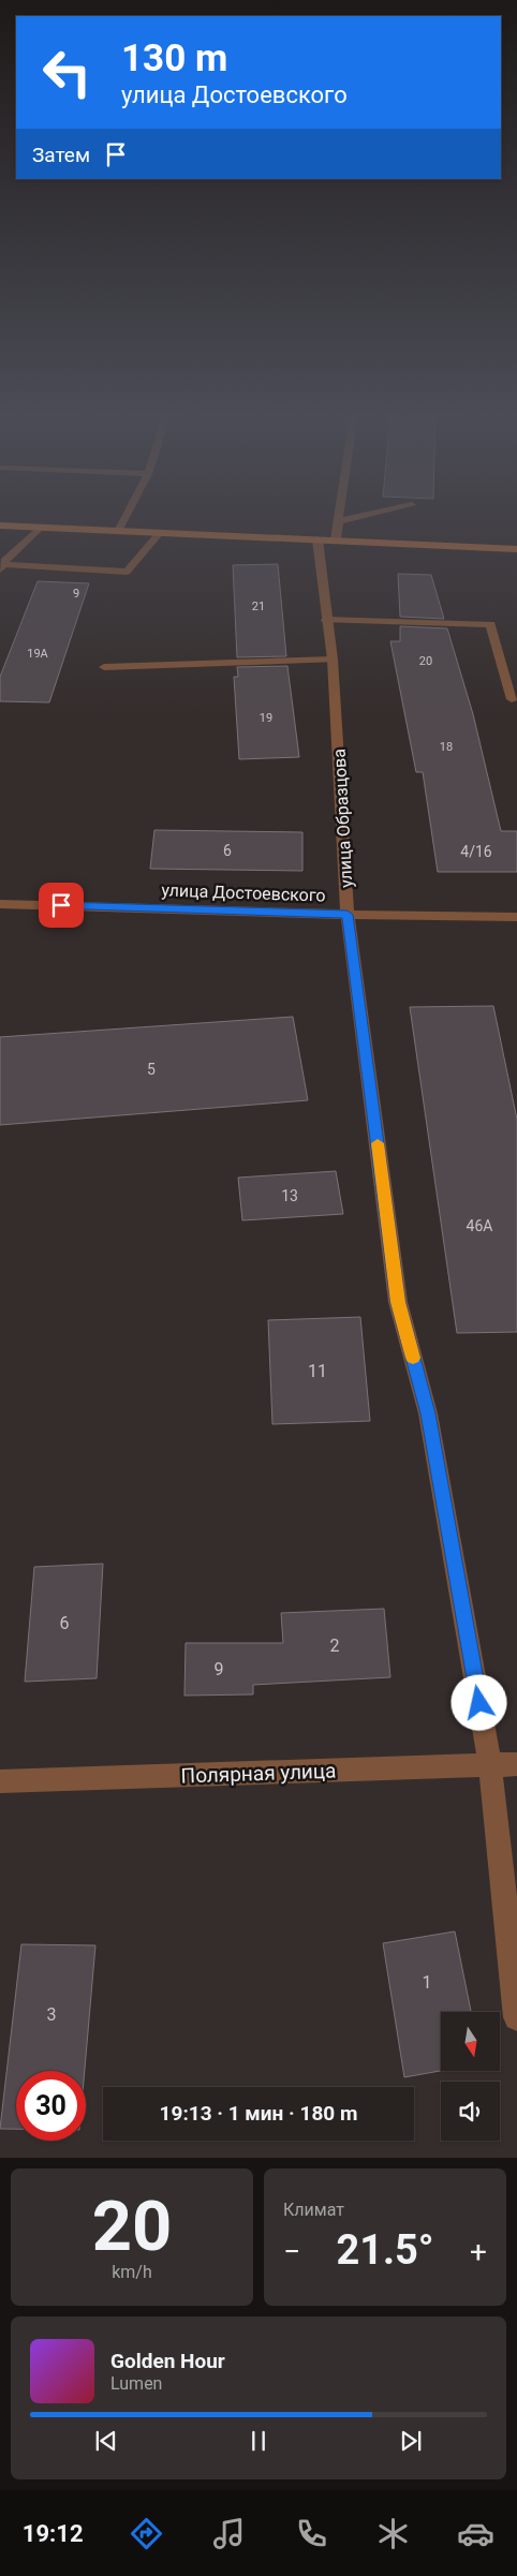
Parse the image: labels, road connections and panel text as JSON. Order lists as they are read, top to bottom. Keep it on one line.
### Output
{"streets":{"street":["улица Образцова","улица Достоевского","Полярная улица"]},"crossings":[["улица Образцова","улица Достоевского"],["улица Образцова","Полярная улица"]],"house_numbers":["9","21","19А","20","19","18","6","4/16","5","13","46А","11","6","2","9","1","3"],"north":"bottom","page":{"turn":["130 m","улица Достоевского"],"then":"Затем","limit":"30","trip":"19:13 · 1 мин · 180 m","tile":[["20","km/h"],"Климат"],"heat":["−","21.5°","+"],"song":["Golden Hour","Lumen"],"tabs":"19:12"}}
